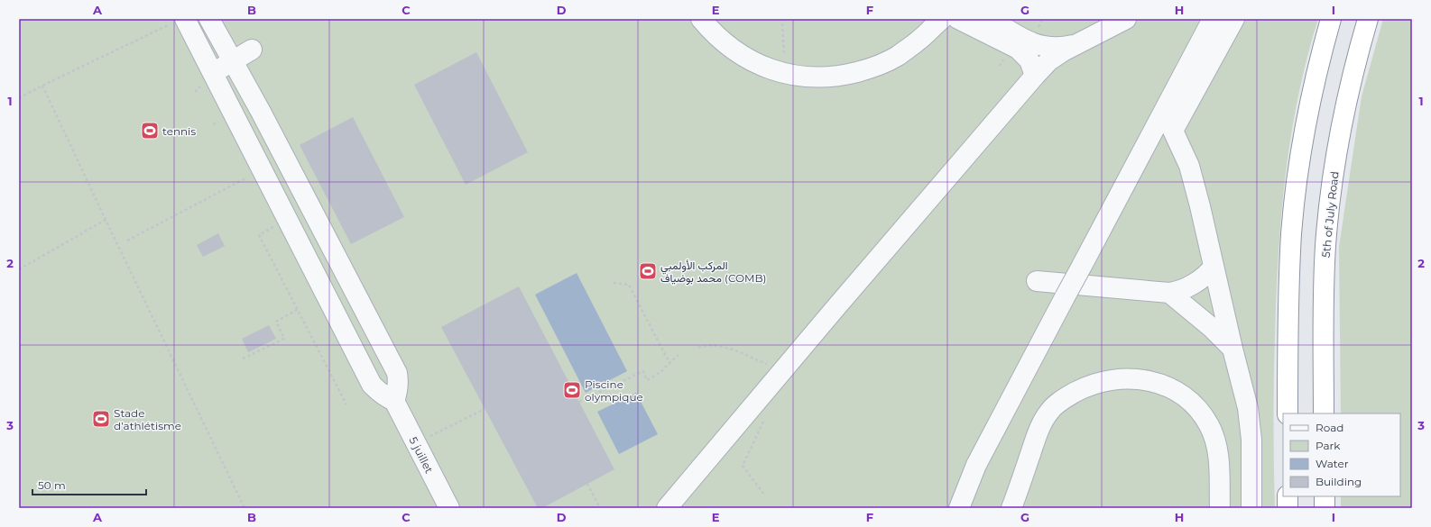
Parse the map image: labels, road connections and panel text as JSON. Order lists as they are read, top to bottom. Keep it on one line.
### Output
{"streets":{"highway":["5th of July Road"],"street":["5 juillet"]},"places":{"sports":["tennis","المركب الأولمبي محمد بوضياف (COMB)","Piscine olympique","Stade d’athlétisme"]},"legend":["Road","Park","Water","Building"],"scale_bar":"50 m","grid":{"columns":["A","B","C","D","E","F","G","H","I"],"rows":["1","2","3"]}}
